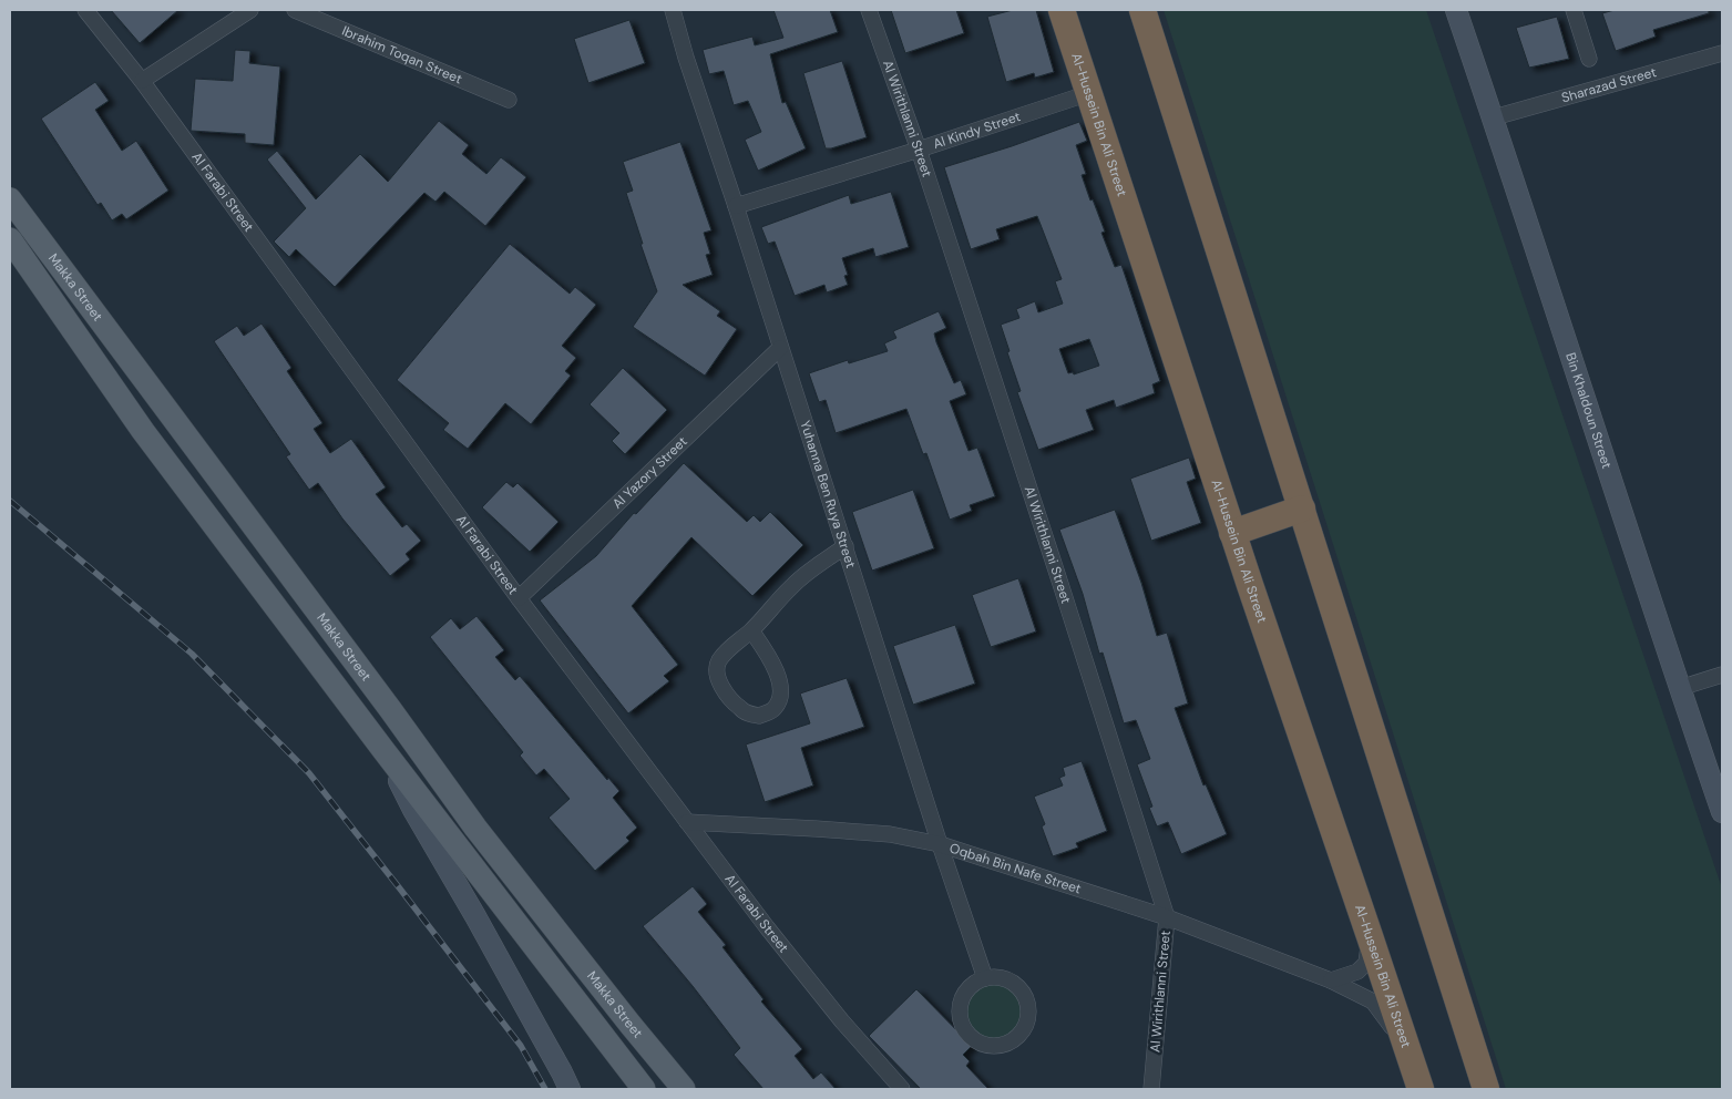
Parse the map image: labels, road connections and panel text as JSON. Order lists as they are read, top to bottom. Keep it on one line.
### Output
{"streets":{"highway":["Al-Hussein Bin Ali Street"],"main road":["Makka Street"],"street":["Ibrahim Toqan Street","Sharazad Street","Al Wirithlanni Street","Al Kindy Street","Al Farabi Street","Bin Khaldoun Street","Al Yazory Street","Yuhanna Ben Ruya Street","Oqbah Bin Nafe Street"]},"crossings":[["Sharazad Street","Bin Khaldoun Street"],["Al Wirithlanni Street","Al Kindy Street"],["Al Wirithlanni Street","Oqbah Bin Nafe Street"],["Al-Hussein Bin Ali Street","Al Kindy Street"],["Al-Hussein Bin Ali Street","Oqbah Bin Nafe Street"],["Al Kindy Street","Yuhanna Ben Ruya Street"],["Al Farabi Street","Al Yazory Street"],["Al Farabi Street","Oqbah Bin Nafe Street"],["Al Yazory Street","Yuhanna Ben Ruya Street"],["Yuhanna Ben Ruya Street","Oqbah Bin Nafe Street"]]}
